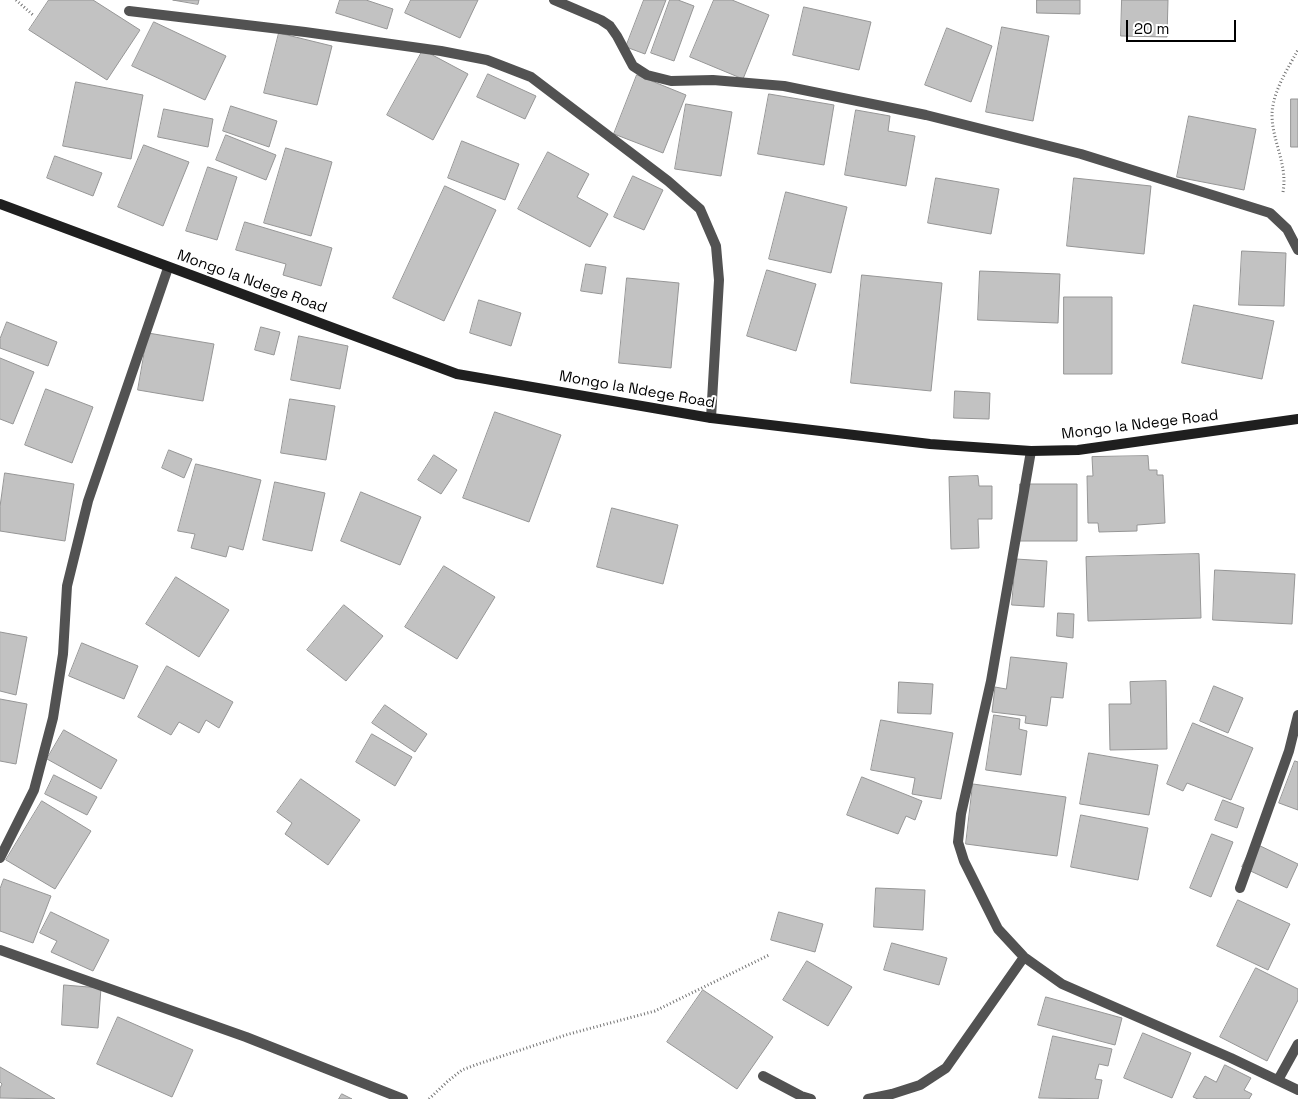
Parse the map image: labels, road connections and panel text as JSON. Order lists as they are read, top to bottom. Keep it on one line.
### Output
{"streets":{"street":["Mongo la Ndege Road"]},"scale_bar":"20 m"}
